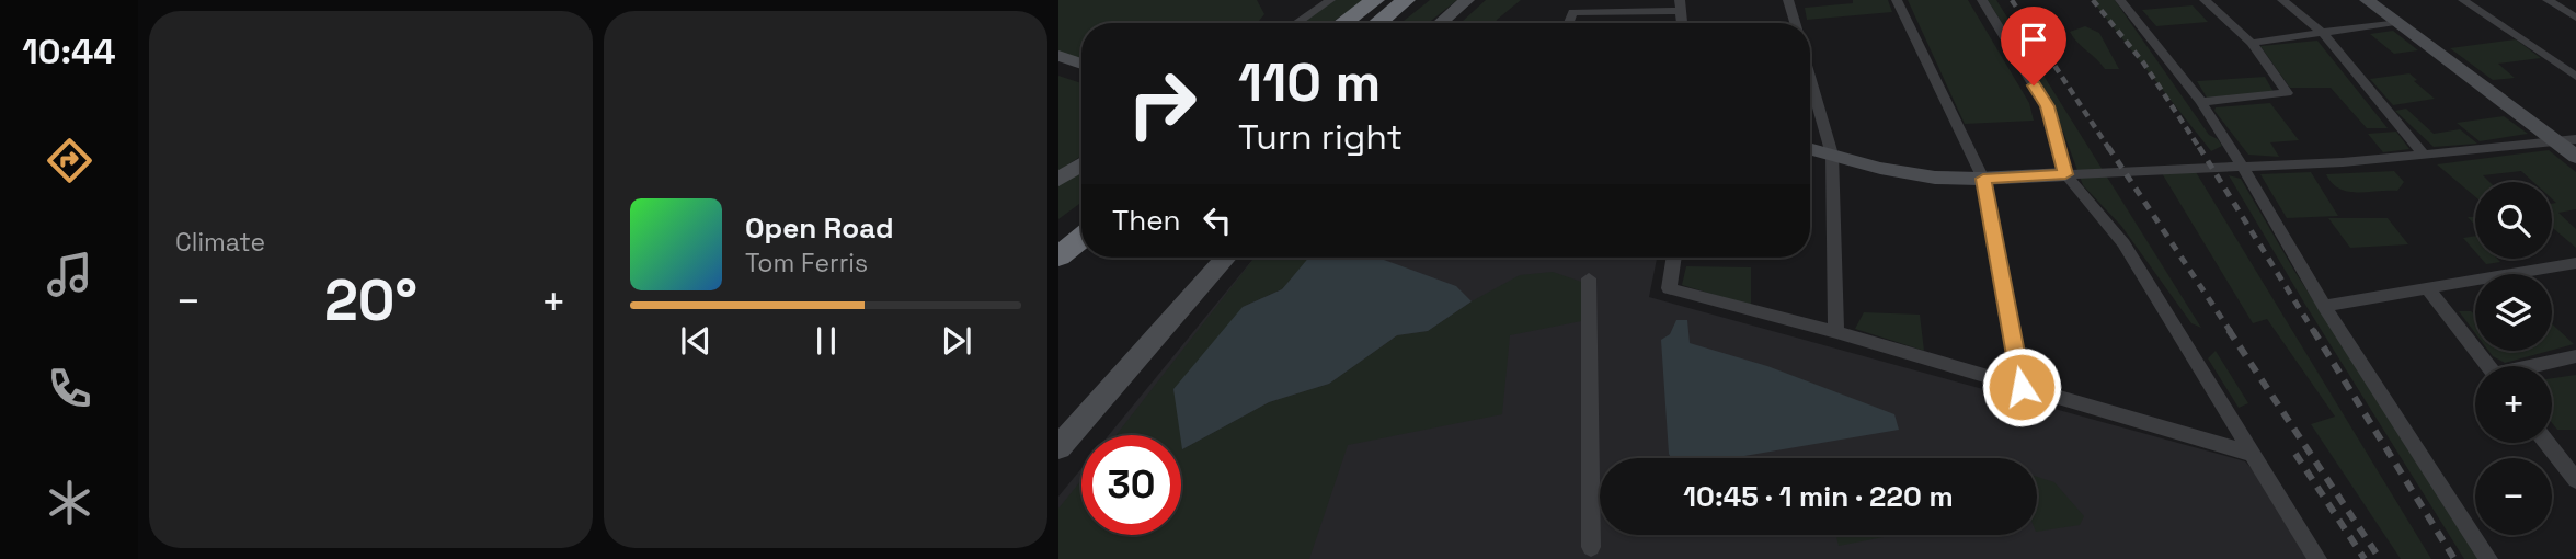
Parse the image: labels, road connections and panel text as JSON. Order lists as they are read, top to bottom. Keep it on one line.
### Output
{"page":{"tabs":"10:44","tile":"Climate","turn":["110 m","Turn right"],"map_buttons":["+","−"],"then":"Then","song":["Open Road","Tom Ferris"],"heat":["−","20°","+"],"limit":"30","trip":"10:45 · 1 min · 220 m"}}
